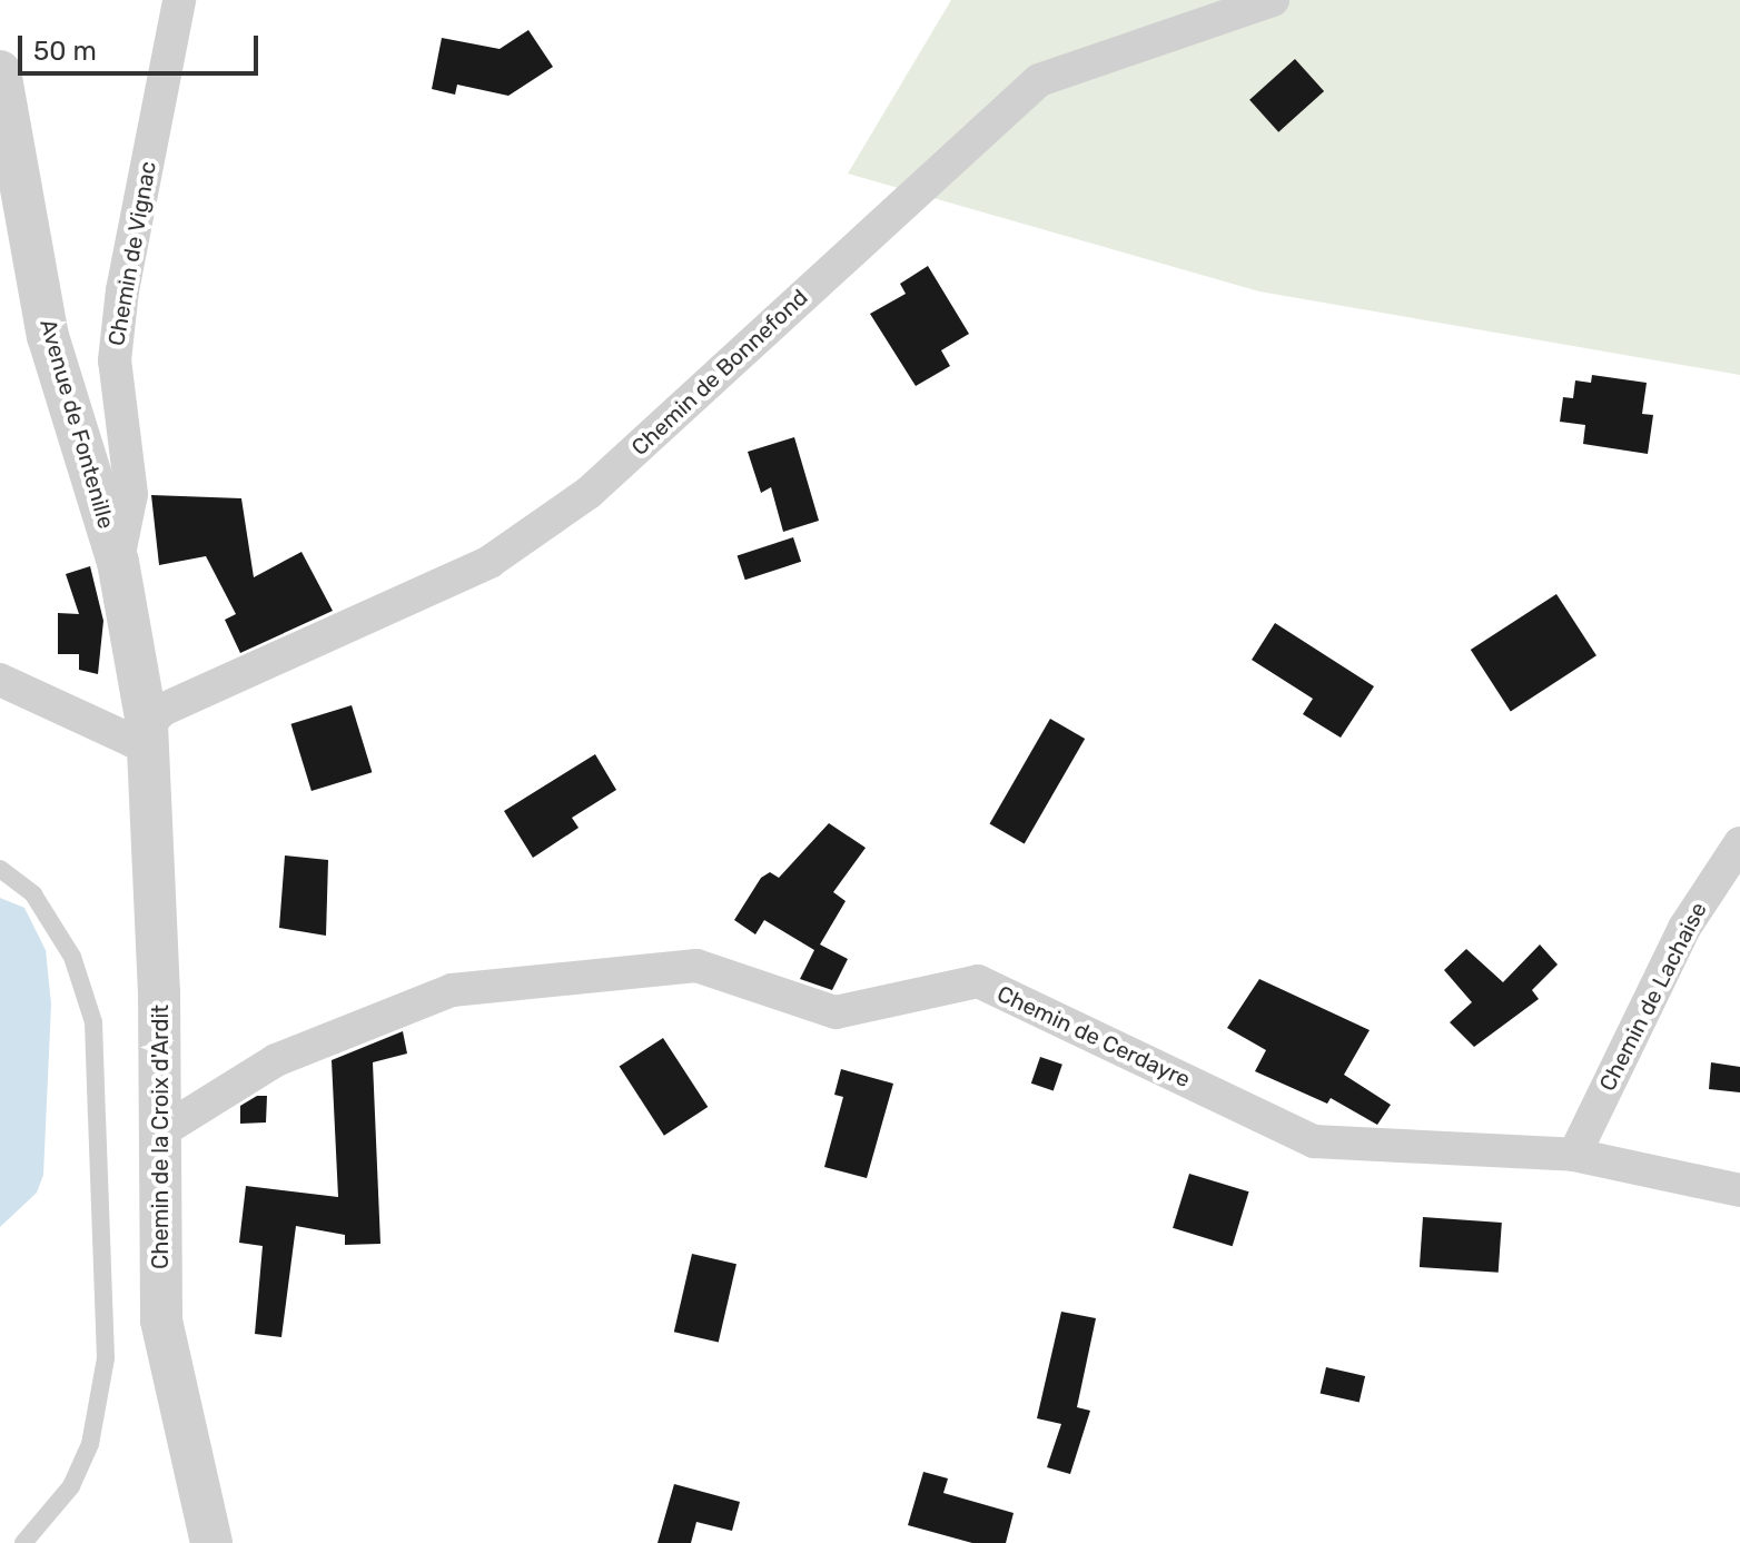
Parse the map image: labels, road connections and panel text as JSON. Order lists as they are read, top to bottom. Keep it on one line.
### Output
{"streets":{"street":["Chemin de Vignac","Chemin de Bonnefond","Avenue de Fontenille","Chemin de Lachaise","Chemin de Cerdayre","Chemin de la Croix d'Ardit"]},"crossings":[["Chemin de Vignac","Avenue de Fontenille"],["Chemin de Bonnefond","Avenue de Fontenille"],["Chemin de Bonnefond","Chemin de la Croix d'Ardit"],["Avenue de Fontenille","Chemin de la Croix d'Ardit"],["Chemin de Lachaise","Chemin de Cerdayre"],["Chemin de Cerdayre","Chemin de la Croix d'Ardit"]],"scale_bar":"50 m"}
